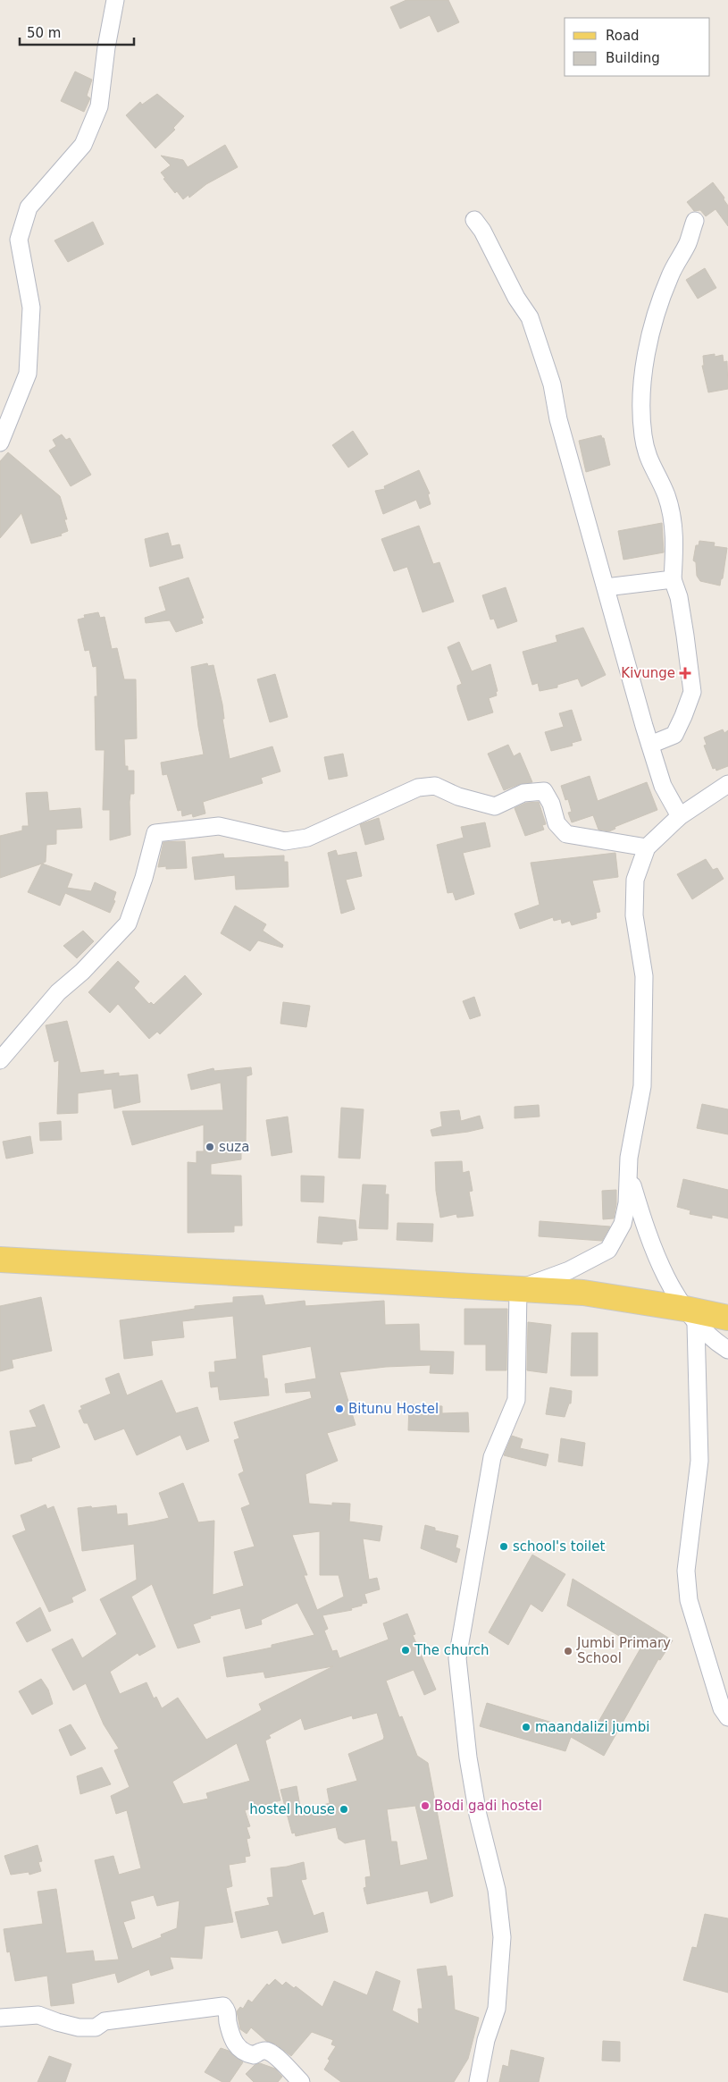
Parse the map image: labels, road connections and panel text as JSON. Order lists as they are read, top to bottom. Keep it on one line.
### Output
{"places":{"health":["Kivunge"],"other":["suza","Bitunu Hostel","school's toilet","The church","Jumbi Primary School","maandalizi jumbi","Bodi gadi hostel","hostel house"]},"legend":["Road","Building"],"scale_bar":"50 m"}
